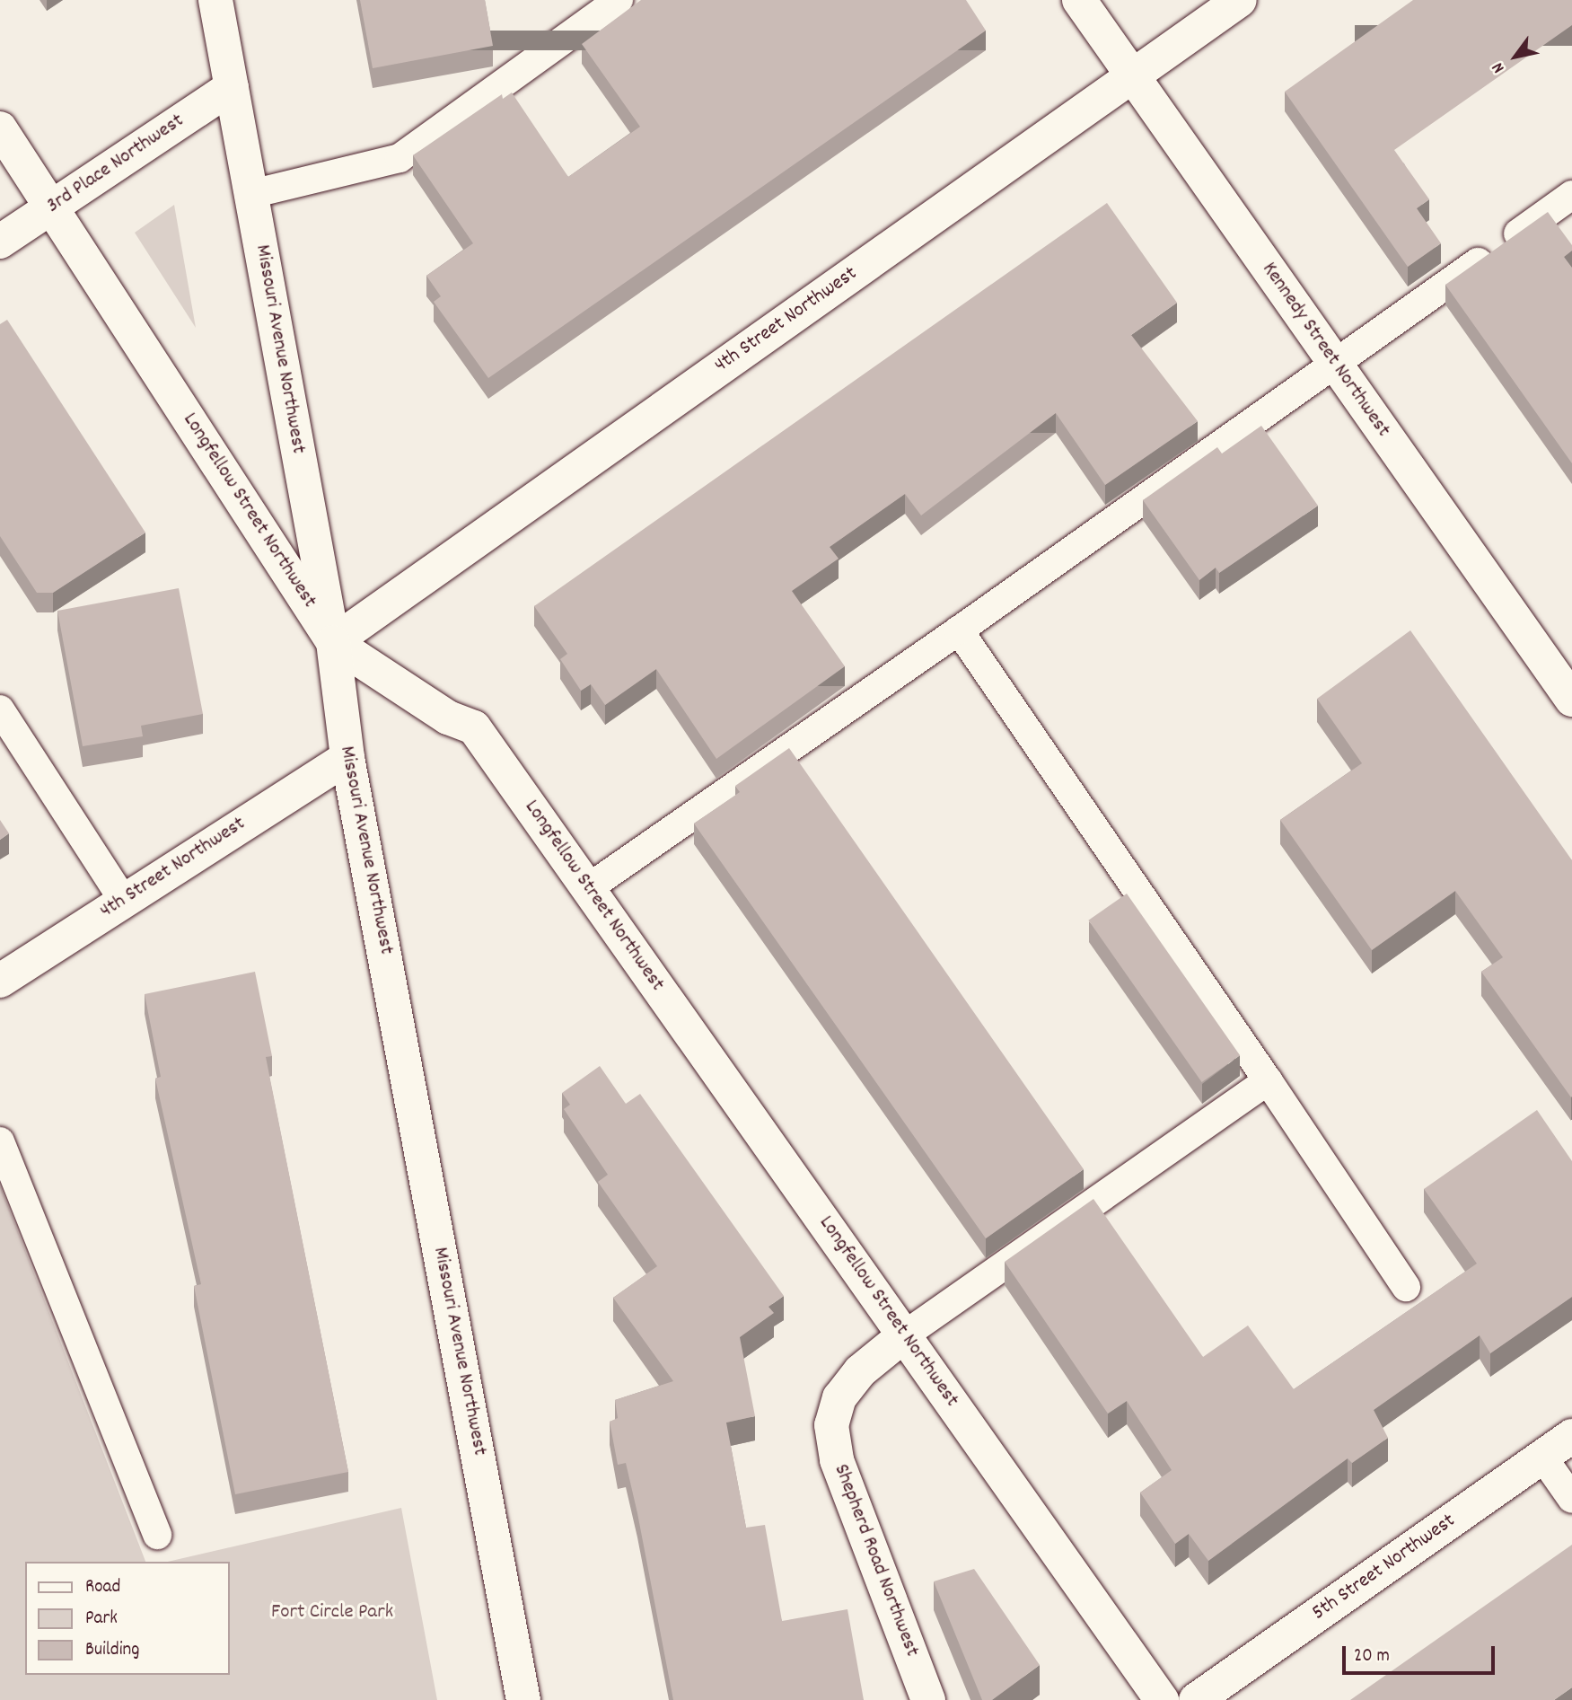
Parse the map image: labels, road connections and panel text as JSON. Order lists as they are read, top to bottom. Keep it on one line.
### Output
{"streets":{"street":["3rd Place Northwest","4th Street Northwest","Missouri Avenue Northwest","Kennedy Street Northwest","Longfellow Street Northwest","Shepherd Road Northwest","5th Street Northwest"]},"crossings":[["3rd Place Northwest","Missouri Avenue Northwest"],["3rd Place Northwest","Longfellow Street Northwest"],["4th Street Northwest","Missouri Avenue Northwest"],["4th Street Northwest","Kennedy Street Northwest"],["4th Street Northwest","Longfellow Street Northwest"],["Missouri Avenue Northwest","Longfellow Street Northwest"],["Longfellow Street Northwest","Shepherd Road Northwest"]],"parks":["Fort Circle Park"],"legend":["Road","Park","Building"],"scale_bar":"20 m","north":"bottom left"}
